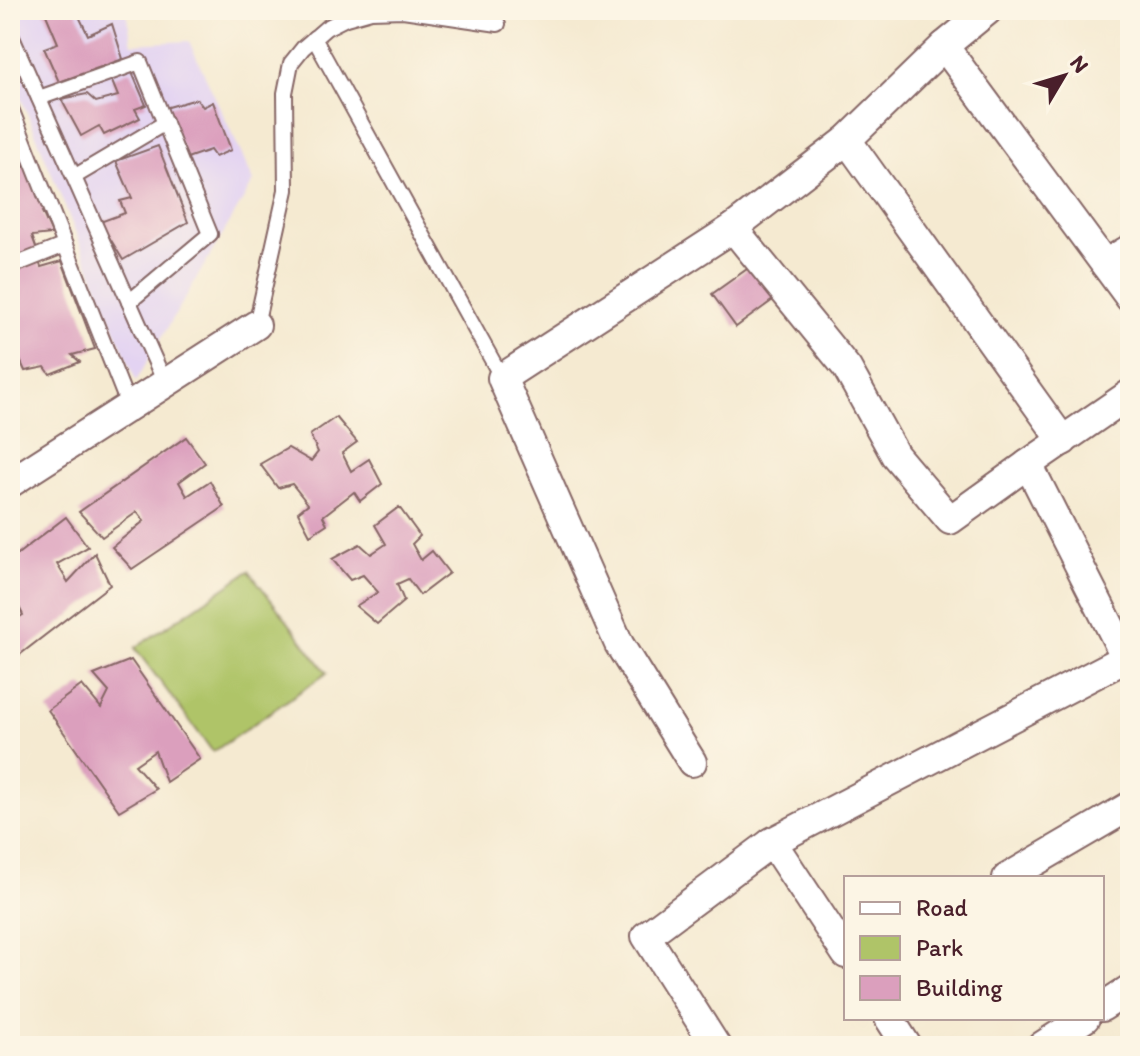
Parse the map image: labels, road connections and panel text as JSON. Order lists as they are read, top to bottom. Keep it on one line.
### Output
{"legend":["Road","Park","Building"],"north":"top right"}
